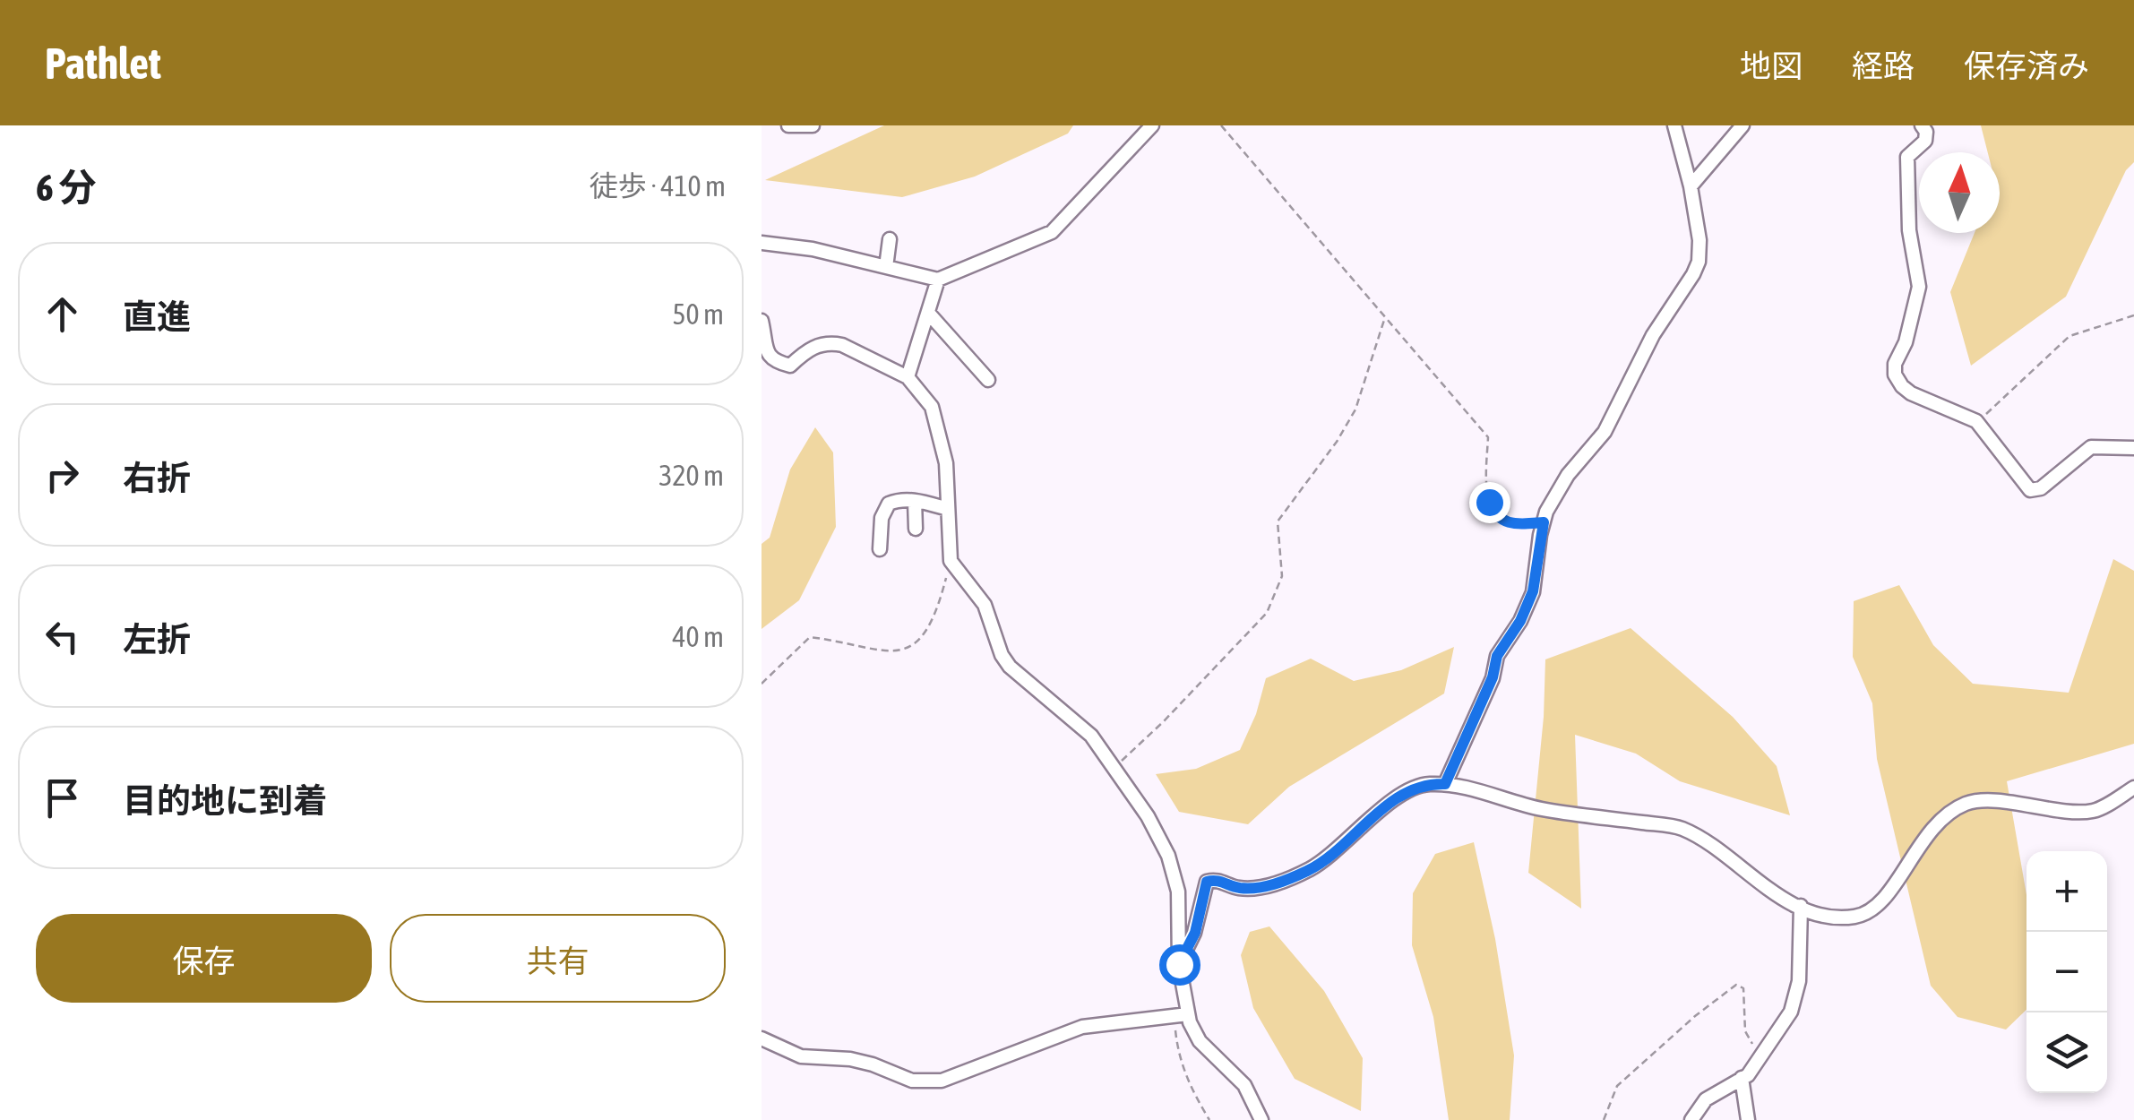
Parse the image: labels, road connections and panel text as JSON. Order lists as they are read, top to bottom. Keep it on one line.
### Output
{"north":"top","page":{"header":"Pathlet","nav":["地図","経路","保存済み"],"heading":["6 分","徒歩 · 410 m"],"list":[["直進","50 m"],["右折","320 m"],["左折","40 m"],"目的地に到着"],"map_buttons":["+","−"],"buttons":["保存","共有"]}}
